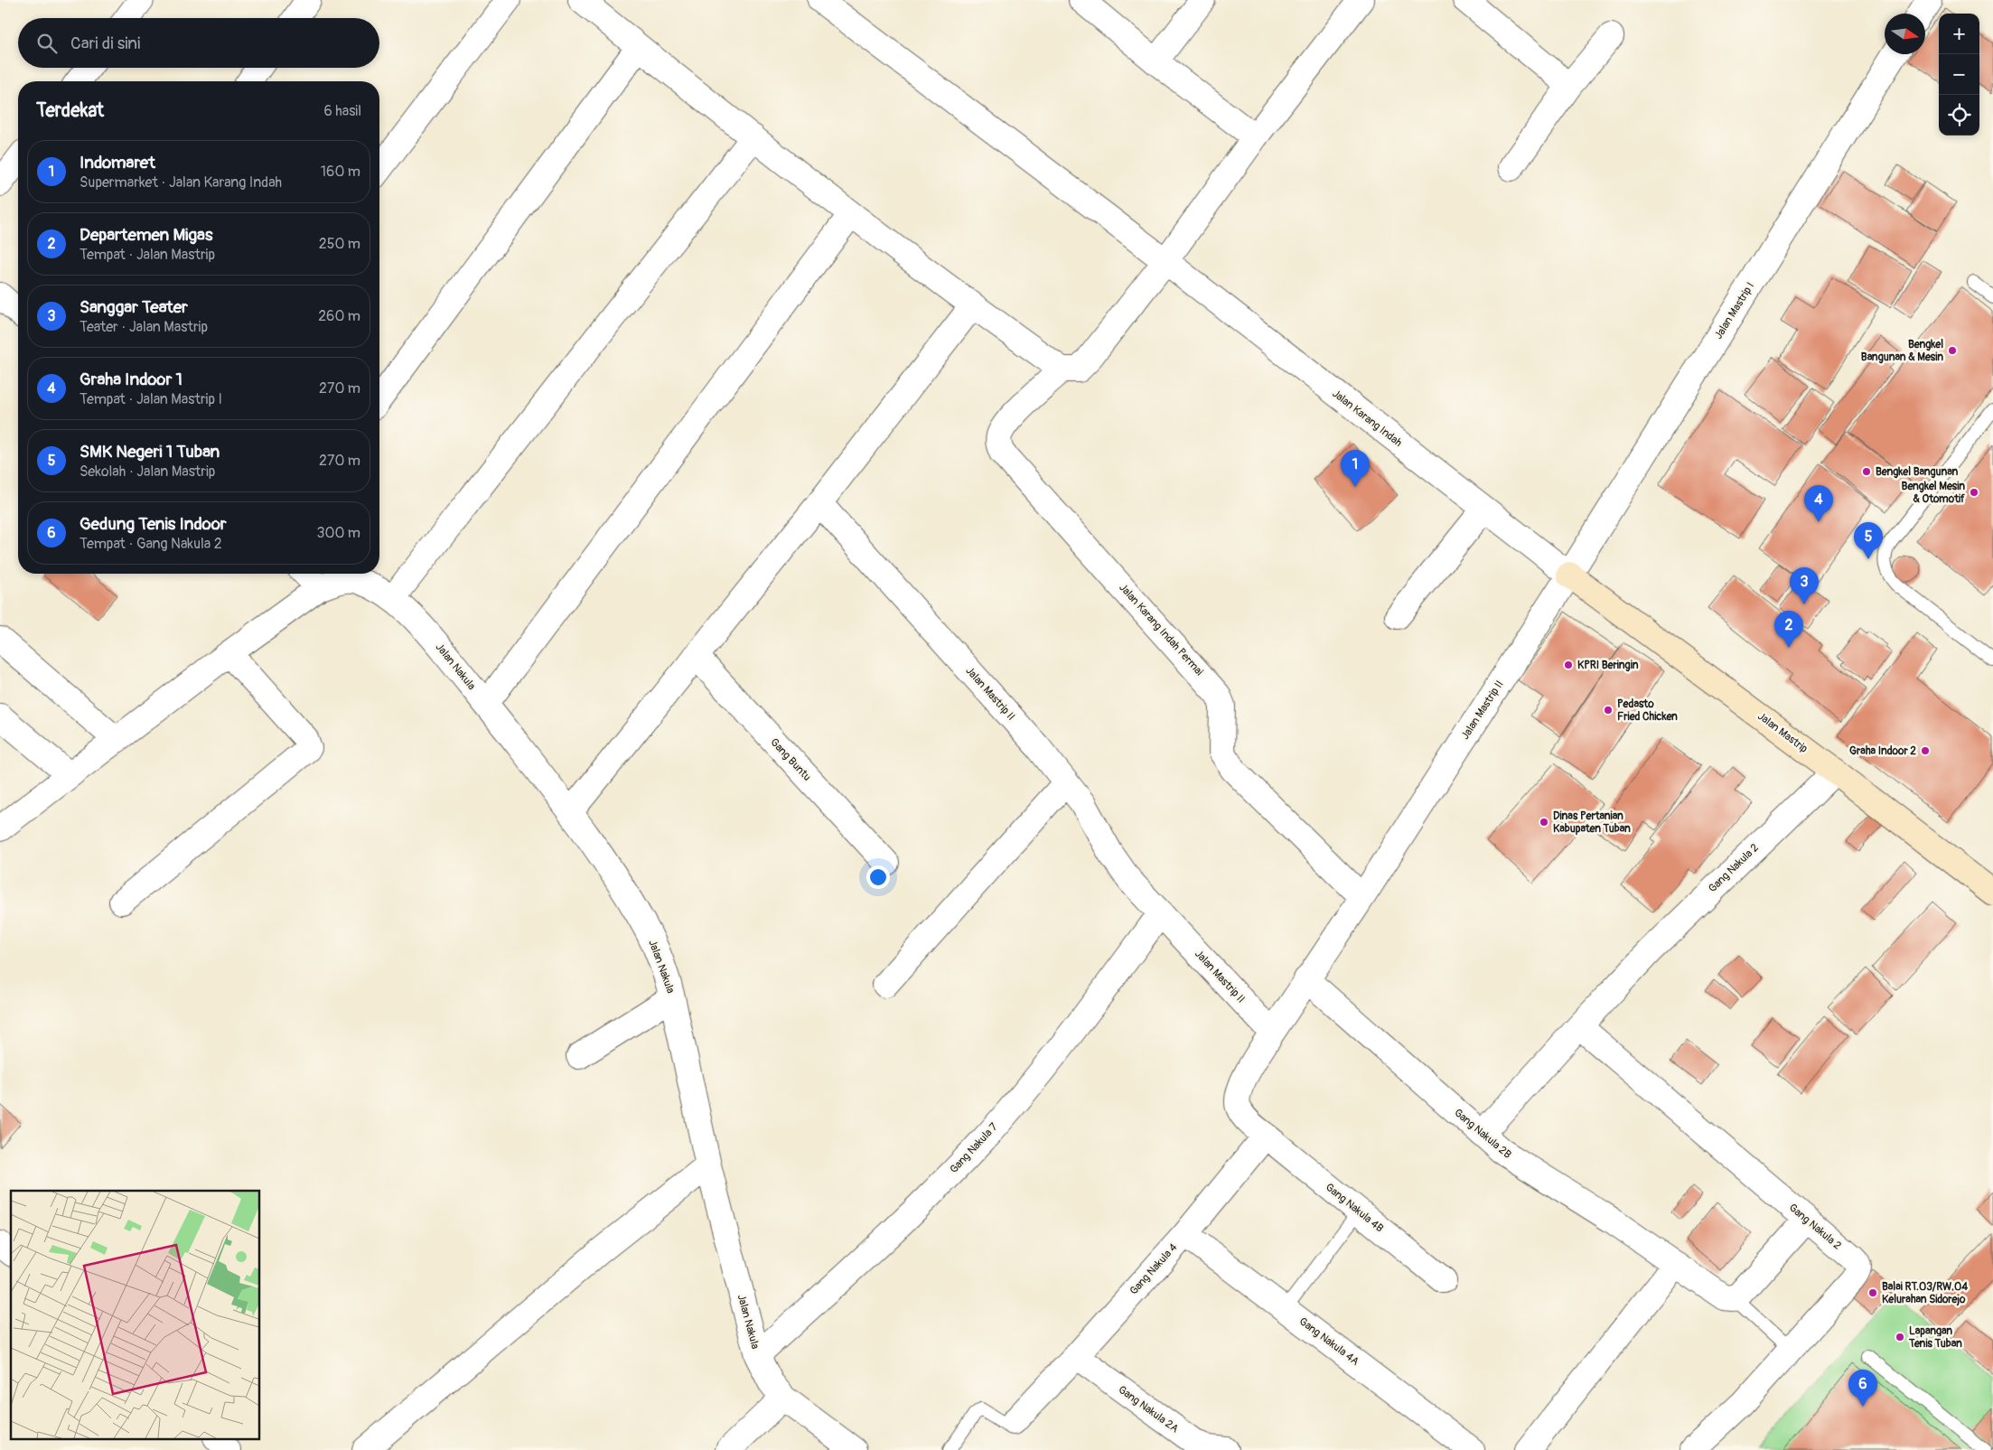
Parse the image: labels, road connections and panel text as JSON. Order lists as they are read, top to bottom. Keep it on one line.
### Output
{"streets":{"street":["Jalan Mastrip I","Jalan Karang Indah","Jalan Karang Indah Permai","Jalan Nakula","Jalan Mastrip II","Jalan Mastrip","Gang Buntu","Gang Nakula 2","Gang Nakula 2B","Gang Nakula 7","Gang Nakula 4B","Gang Nakula 4","Gang Nakula 4A","Gang Nakula 2A"]},"crossings":[["Jalan Mastrip I","Jalan Karang Indah"],["Jalan Mastrip I","Jalan Mastrip II"],["Jalan Mastrip I","Jalan Mastrip"],["Jalan Karang Indah","Jalan Mastrip II"],["Jalan Karang Indah","Jalan Mastrip"],["Jalan Karang Indah Permai","Jalan Mastrip II"],["Jalan Nakula","Gang Nakula 7"],["Jalan Mastrip II","Jalan Mastrip"],["Jalan Mastrip II","Gang Nakula 2B"],["Jalan Mastrip II","Gang Nakula 7"],["Jalan Mastrip","Gang Nakula 2"],["Gang Nakula 2","Gang Nakula 2B"],["Gang Nakula 4B","Gang Nakula 4"],["Gang Nakula 4","Gang Nakula 4A"],["Gang Nakula 4","Gang Nakula 2A"]],"places":["Bengkel Bangunan & Mesin","Bengkel Bangunan","Bengkel Mesin & Otomotif","KPRI Beringin","Pedasto Fried Chicken","Graha Indoor 2","Dinas Pertanian Kabupaten Tuban","Balai RT.03/RW.04 Kelurahan Sidorejo","Lapangan Tenis Tuban"],"north":"right","page":{"map_buttons":["+","−"],"search":"Cari di sini","heading":["Terdekat","6 hasil"],"list":[{"mark":"1","name":"Indomaret","note":"Supermarket · Jalan Karang Indah","value":"160 m"},{"mark":"2","name":"Departemen Migas","note":"Tempat · Jalan Mastrip","value":"250 m"},{"mark":"3","name":"Sanggar Teater","note":"Teater · Jalan Mastrip","value":"260 m"},{"mark":"4","name":"Graha Indoor 1","note":"Tempat · Jalan Mastrip I","value":"270 m"},{"mark":"5","name":"SMK Negeri 1 Tuban","note":"Sekolah · Jalan Mastrip","value":"270 m"},{"mark":"6","name":"Gedung Tenis Indoor","note":"Tempat · Gang Nakula 2","value":"300 m"}],"pins":["1","4","5","3","2","6"]}}
